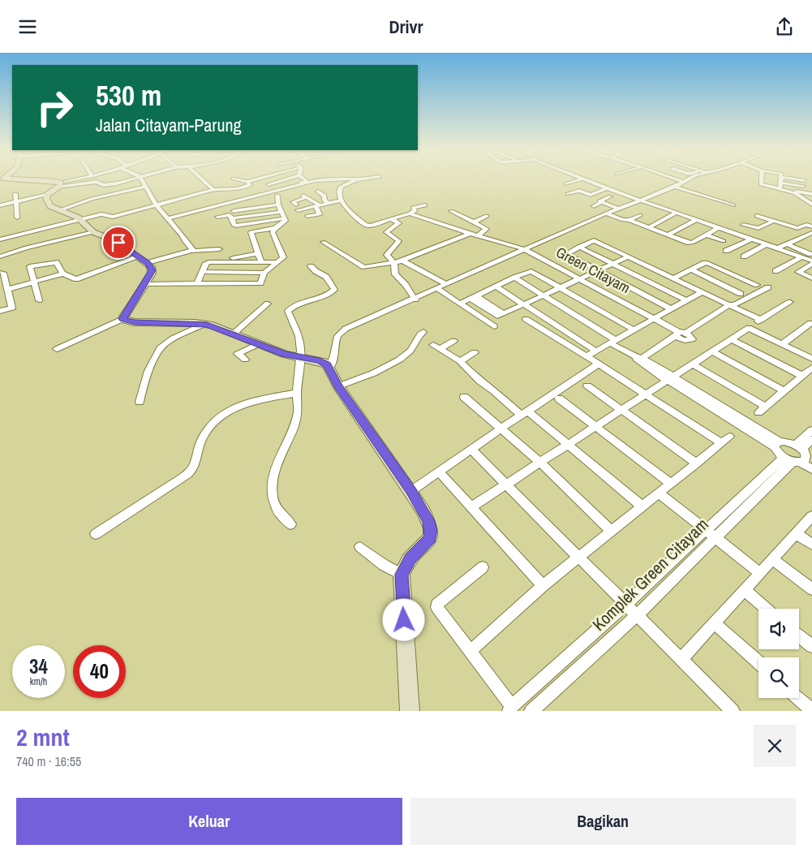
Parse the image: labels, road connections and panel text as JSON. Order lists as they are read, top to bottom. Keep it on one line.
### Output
{"streets":{"street":["Green Citayam","Komplek Green Citayam"]},"page":{"header":"Drivr","turn":["530 m","Jalan Citayam-Parung"],"speed":"34 km/h","limit":"40","heading":["2 mnt","740 m · 16:55"],"buttons":["Keluar","Bagikan"]}}
